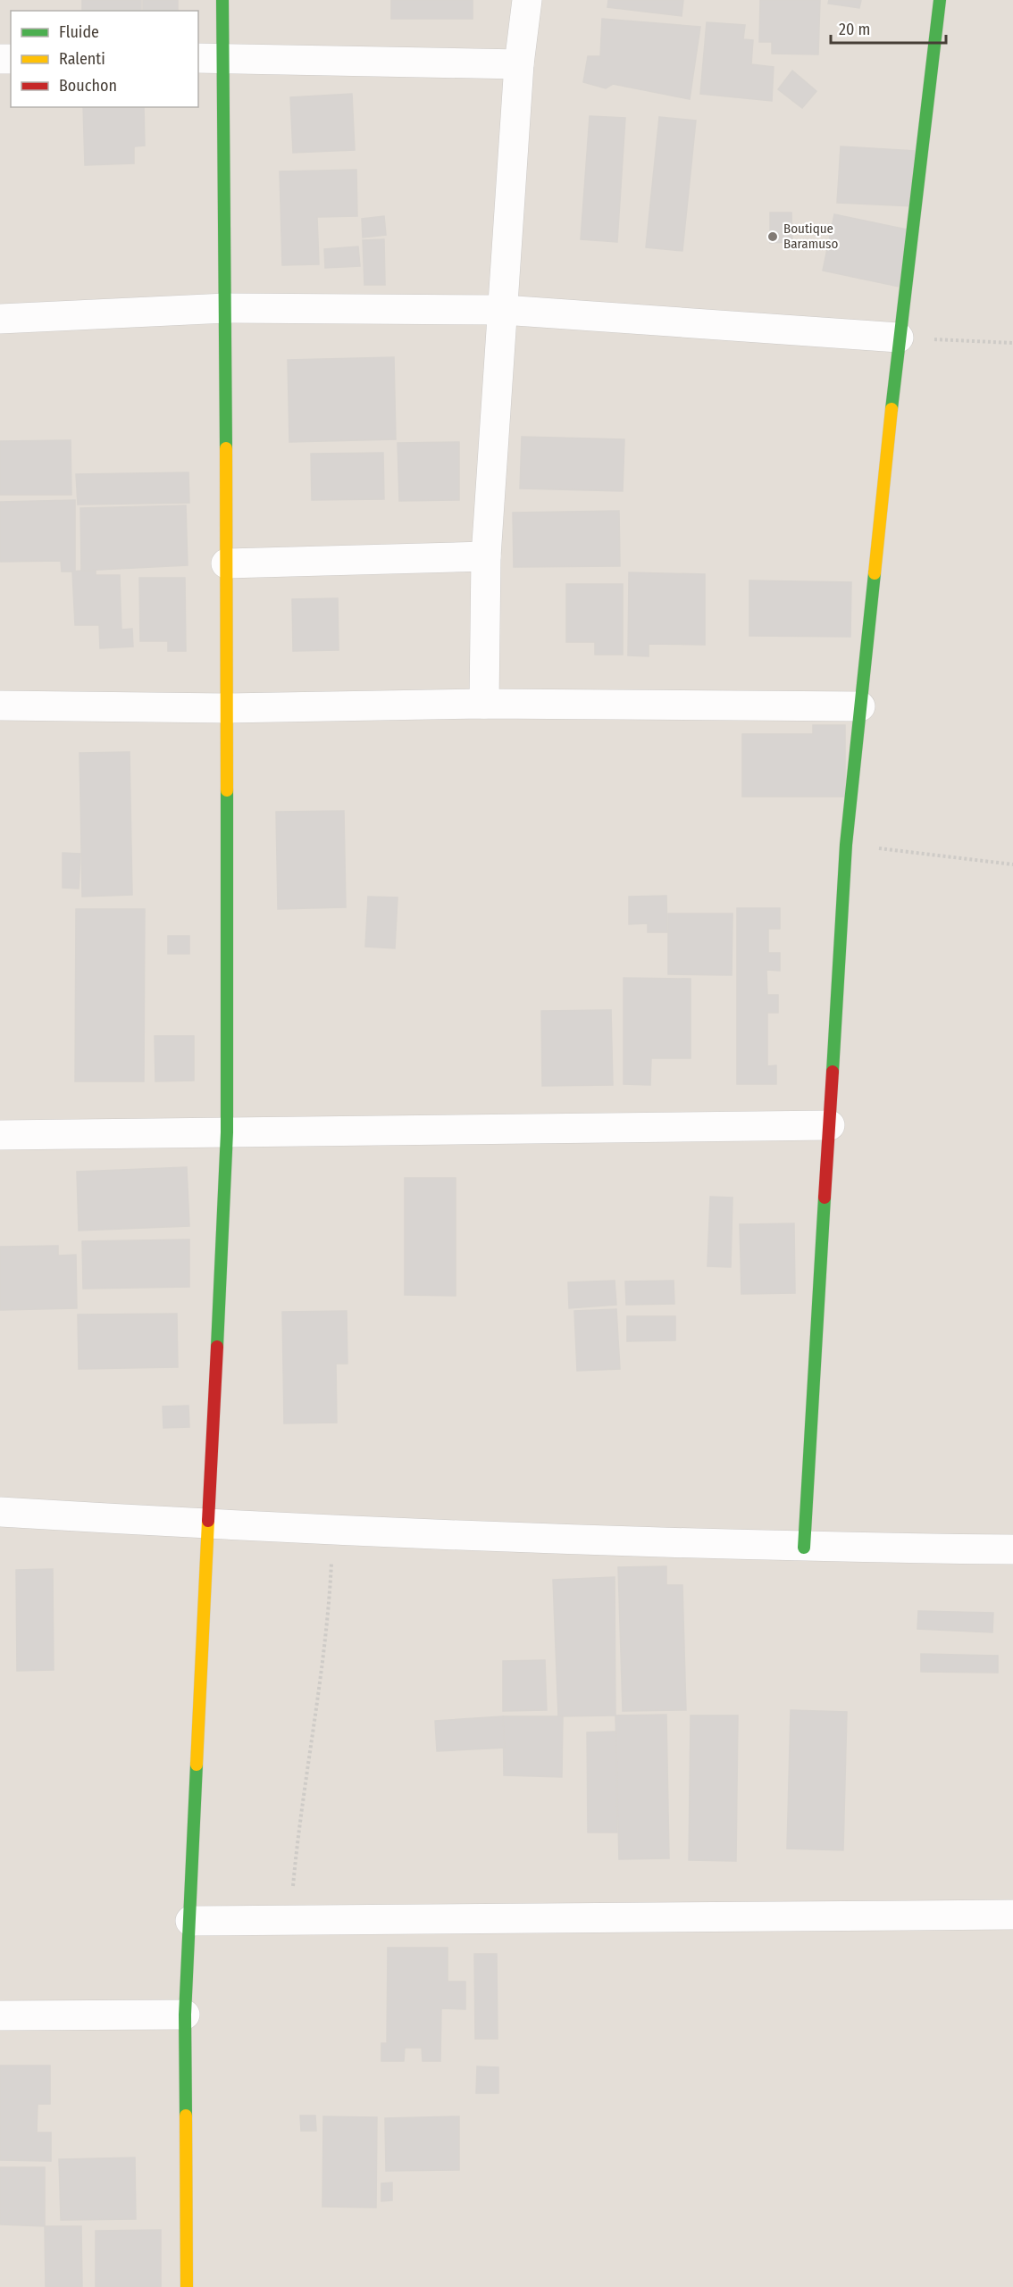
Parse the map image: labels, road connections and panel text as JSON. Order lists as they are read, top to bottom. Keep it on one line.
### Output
{"places":["Boutique Baramuso"],"legend":["Fluide","Ralenti","Bouchon"],"scale_bar":"20 m"}
